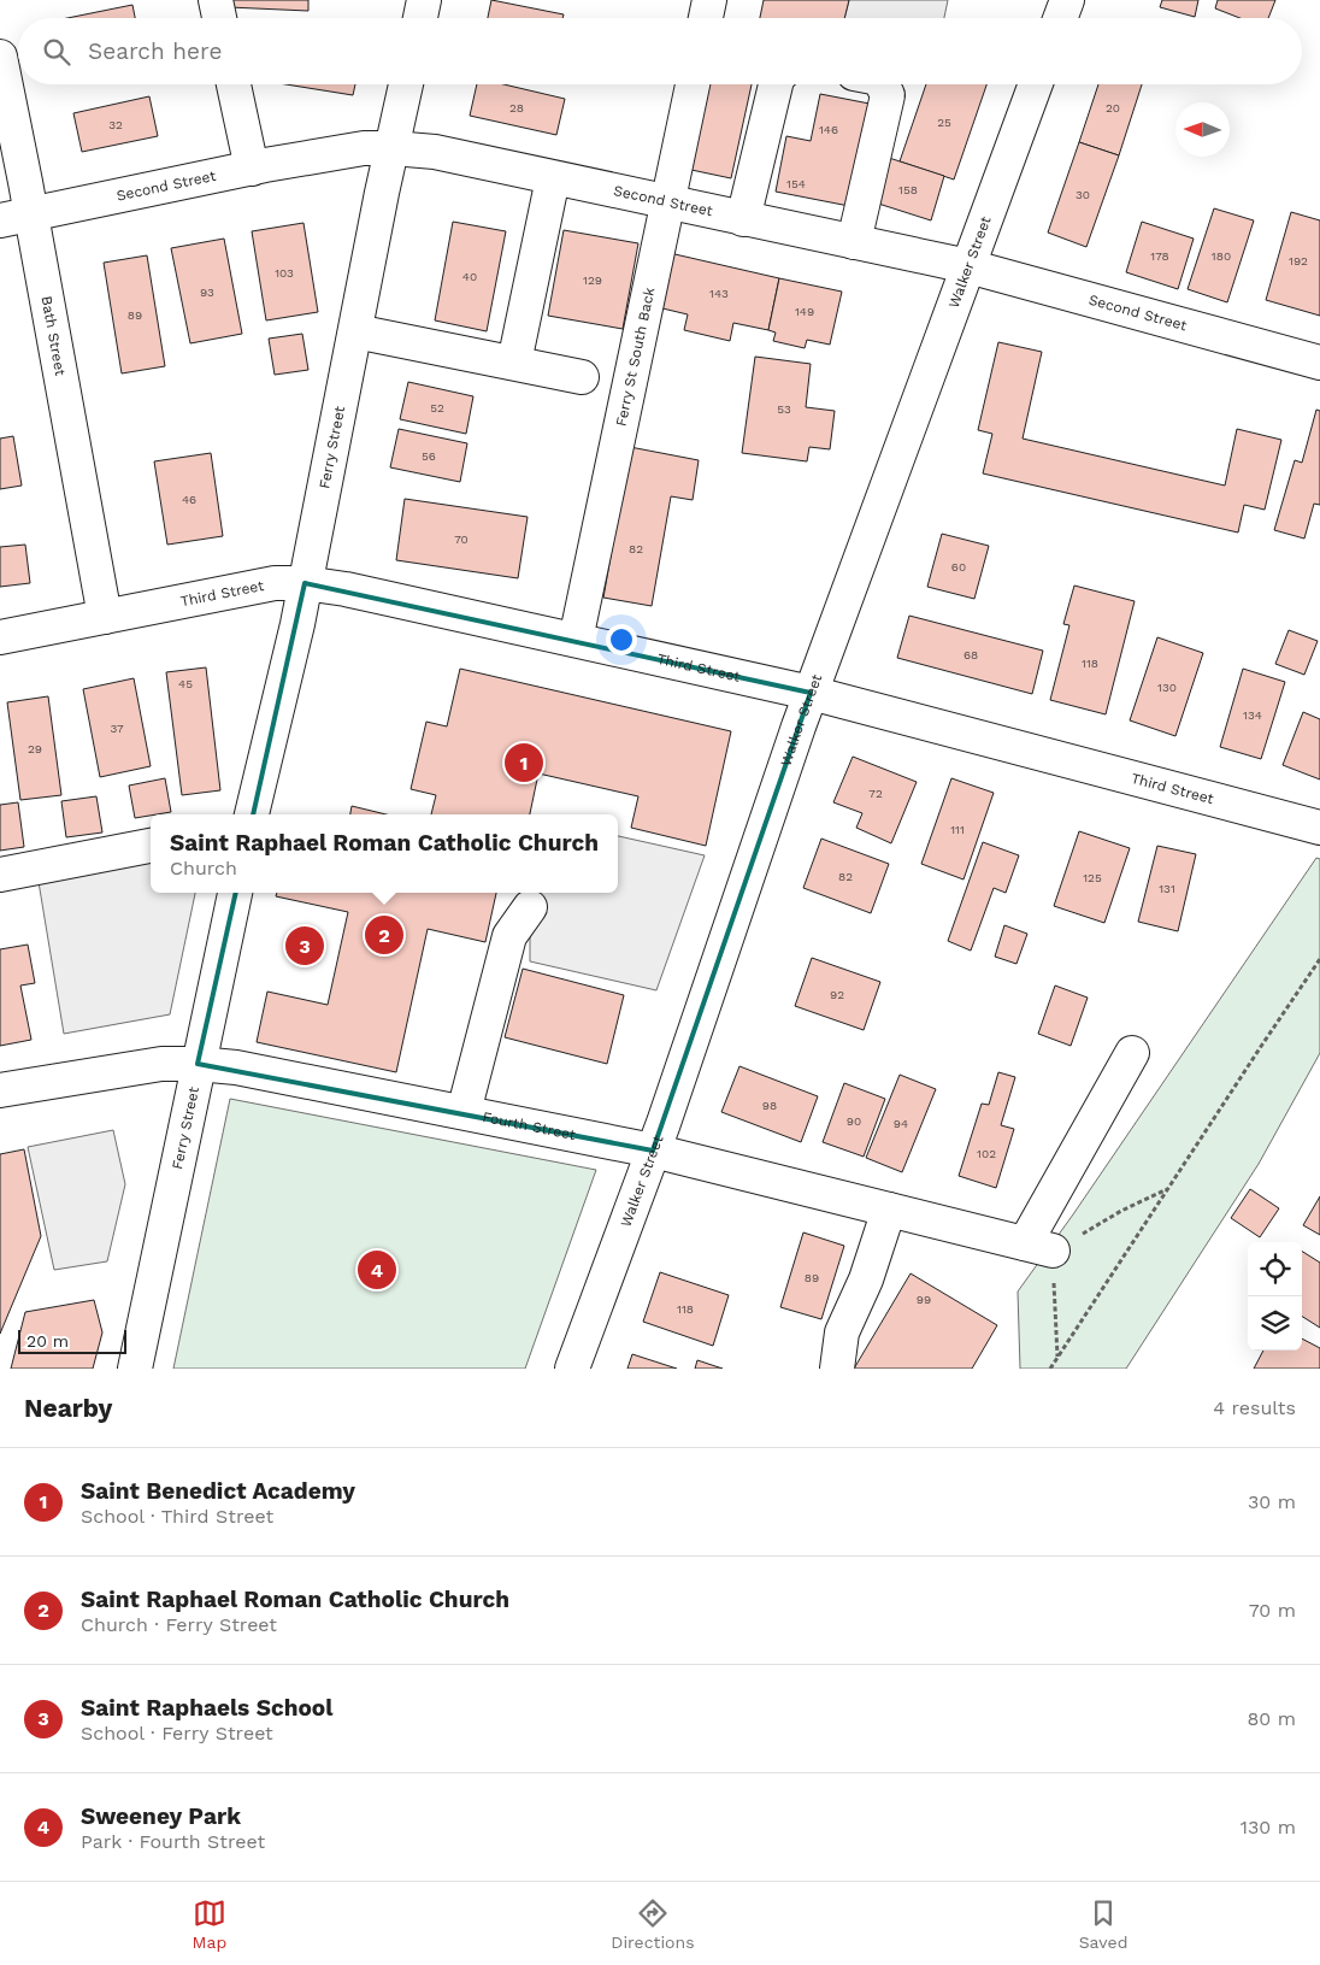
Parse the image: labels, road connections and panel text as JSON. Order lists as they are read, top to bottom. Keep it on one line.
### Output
{"streets":{"street":["Second Street","Walker Street","Bath Street","Ferry St South Back","Ferry Street","Third Street","Fourth Street"]},"crossings":[["Second Street","Walker Street"],["Second Street","Bath Street"],["Second Street","Ferry St South Back"],["Second Street","Ferry Street"],["Walker Street","Third Street"],["Walker Street","Fourth Street"],["Bath Street","Third Street"],["Ferry St South Back","Third Street"],["Ferry Street","Third Street"],["Ferry Street","Fourth Street"]],"house_numbers":["28","20","25","32","146","154","158","30","178","180","192","103","40","129","93","143","149","89","52","53","56","46","70","82","60","68","118","45","130","134","37","29","72","111","82","125","131","92","98","90","94","102","89","99","118"],"scale_bar":"20 m","north":"left","page":{"search":"Search here","pins":["1","2","3","4"],"popup":["Saint Raphael Roman Catholic Church","Church"],"scale":"20 m","heading":["Nearby","4 results"],"list":[{"mark":"1","name":"Saint Benedict Academy","note":"School · Third Street","value":"30 m"},{"mark":"2","name":"Saint Raphael Roman Catholic Church","note":"Church · Ferry Street","value":"70 m"},{"mark":"3","name":"Saint Raphaels School","note":"School · Ferry Street","value":"80 m"},{"mark":"4","name":"Sweeney Park","note":"Park · Fourth Street","value":"130 m"}],"nav":["Map","Directions","Saved"]}}
